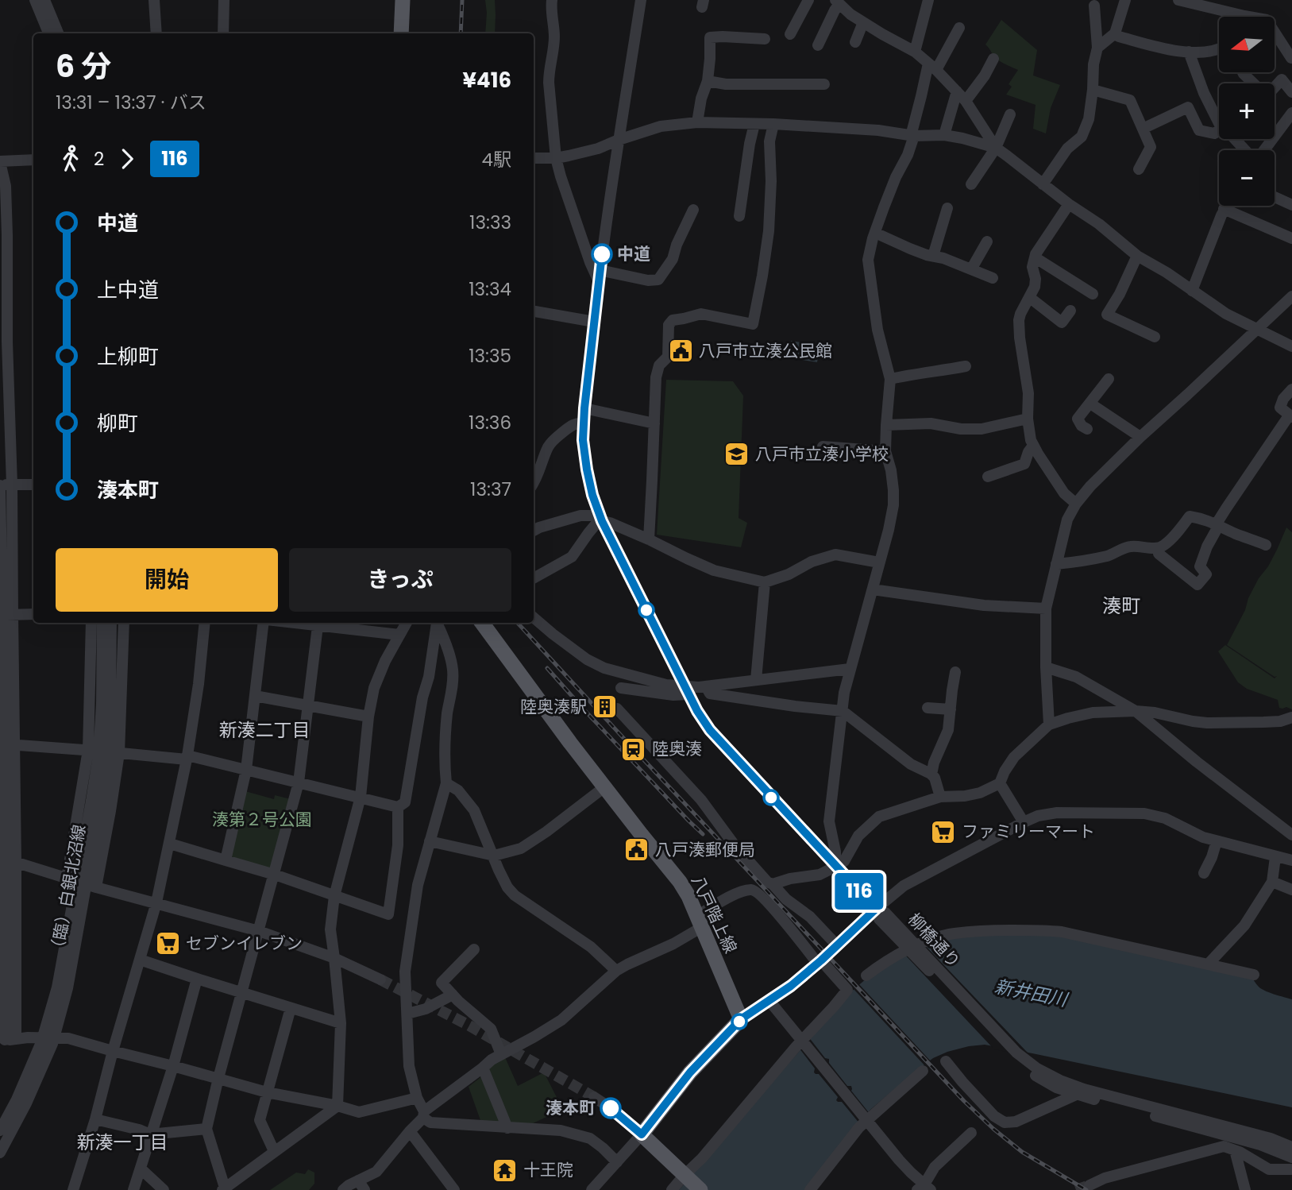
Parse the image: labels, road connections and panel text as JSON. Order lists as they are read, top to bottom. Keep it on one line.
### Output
{"streets":{"main road":["八戸階上線"],"street":["（臨）白銀北沼線","柳橋通り"]},"districts":["湊町","新湊二丁目","新湊一丁目"],"water":["新井田川"],"parks":["湊第２号公園"],"places":{"other":["中道","湊本町"],"public building":["八戸市立湊公民館","八戸湊郵便局"],"school or university":["八戸市立湊小学校"],"building":["陸奥湊駅"],"station":["陸奥湊"],"supermarket":["ファミリーマート","セブンイレブン"],"temple":["十王院"]},"lines":["bus line 116"],"north":"left","page":{"on_map":"116","map_buttons":["+","−"],"heading":["6 分","13:31 – 13:37 · バス","¥416"],"legs":["2","116","4駅"],"list":[{"name":"中道","value":"13:33"},{"name":"上中道","value":"13:34"},{"name":"上柳町","value":"13:35"},{"name":"柳町","value":"13:36"},{"name":"湊本町","value":"13:37"}],"buttons":["開始","きっぷ"]}}
